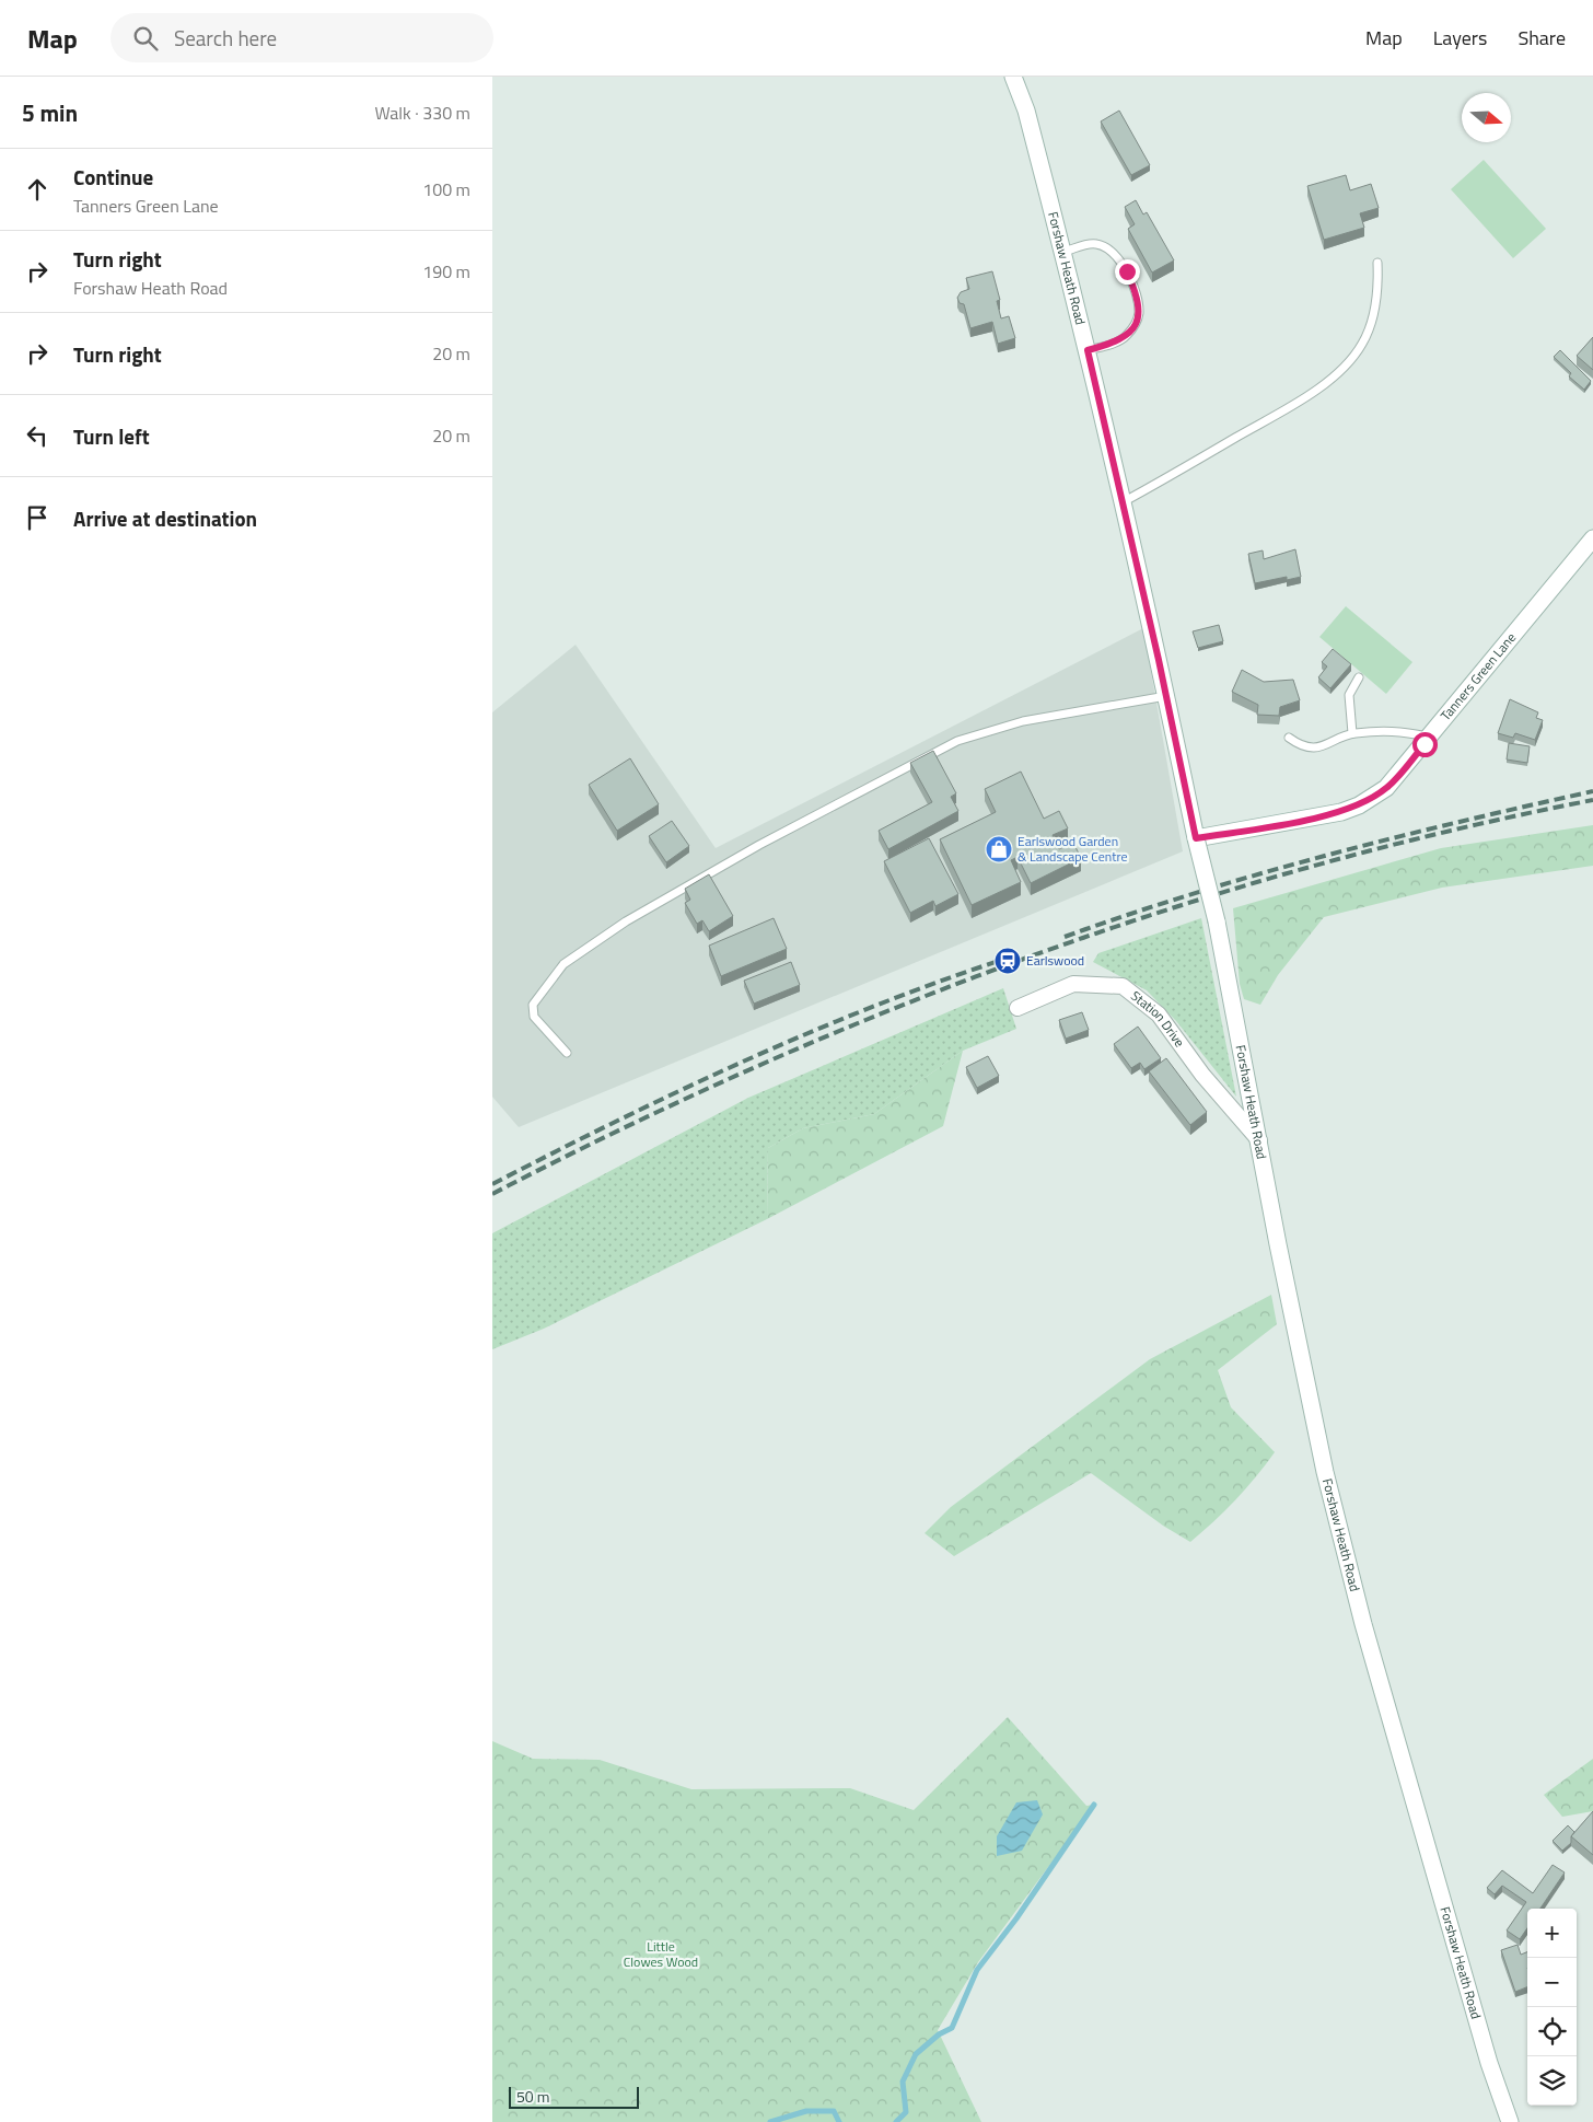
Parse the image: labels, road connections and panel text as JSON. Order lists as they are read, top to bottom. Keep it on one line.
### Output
{"streets":{"street":["Forshaw Heath Road","Tanners Green Lane","Station Drive"]},"crossings":[["Forshaw Heath Road","Tanners Green Lane"],["Forshaw Heath Road","Station Drive"]],"parks":["Little Clowes Wood"],"places":{"shop":["Earlswood Garden & Landscape Centre"],"station":["Earlswood"]},"scale_bar":"50 m","north":"right","page":{"header":"Map","search":"Search here","nav":["Map","Layers","Share"],"heading":["5 min","Walk · 330 m"],"list":[["Continue","Tanners Green Lane","100 m"],["Turn right","Forshaw Heath Road","190 m"],["Turn right","20 m"],["Turn left","20 m"],"Arrive at destination"],"map_buttons":["+","−"],"scale":"50 m"}}
